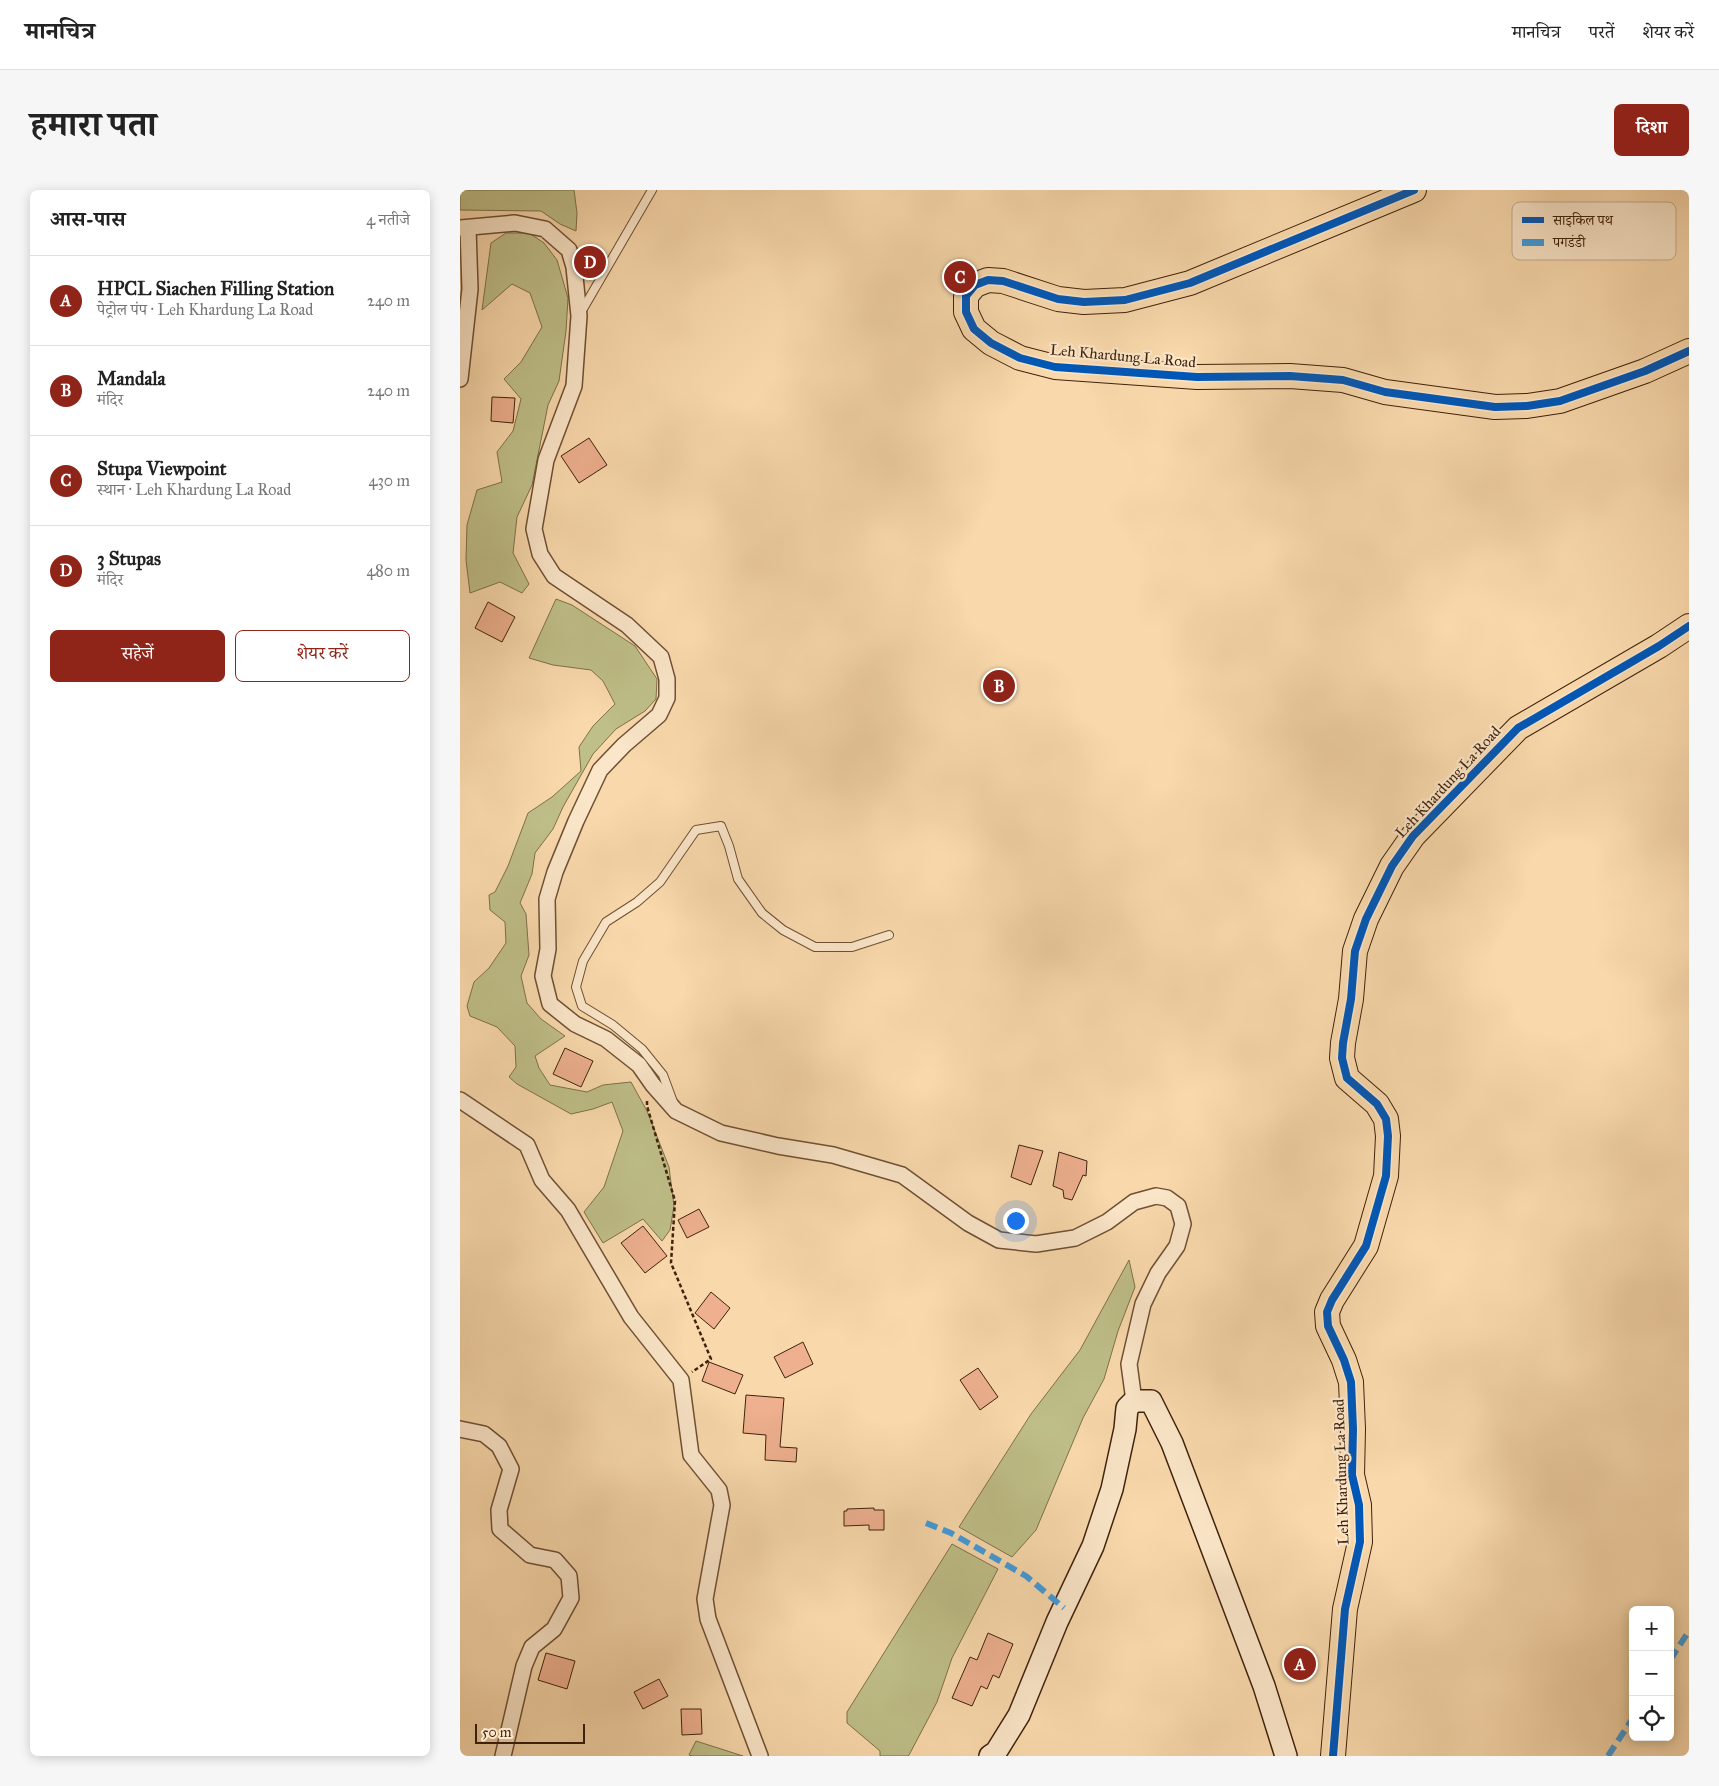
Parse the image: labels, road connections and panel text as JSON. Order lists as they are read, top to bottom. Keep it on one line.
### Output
{"streets":{"main road":["Leh Khardung La Road"]},"legend":["साइकिल पथ","पगडंडी"],"scale_bar":"50 m","page":{"header":"मानचित्र","nav":["मानचित्र","परतें","शेयर करें"],"title":"हमारा पता","buttons":["दिशा",["सहेजें","शेयर करें"]],"heading":["आस-पास","4 नतीजे"],"pins":["D","C","B","A"],"list":[{"mark":"A","name":"HPCL Siachen Filling Station","note":"पेट्रोल पंप · Leh Khardung La Road","value":"240 m"},{"mark":"B","name":"Mandala","note":"मंदिर","value":"240 m"},{"mark":"C","name":"Stupa Viewpoint","note":"स्थान · Leh Khardung La Road","value":"430 m"},{"mark":"D","name":"3 Stupas","note":"मंदिर","value":"480 m"}],"map_buttons":["+","−"],"scale":"50 m"}}
